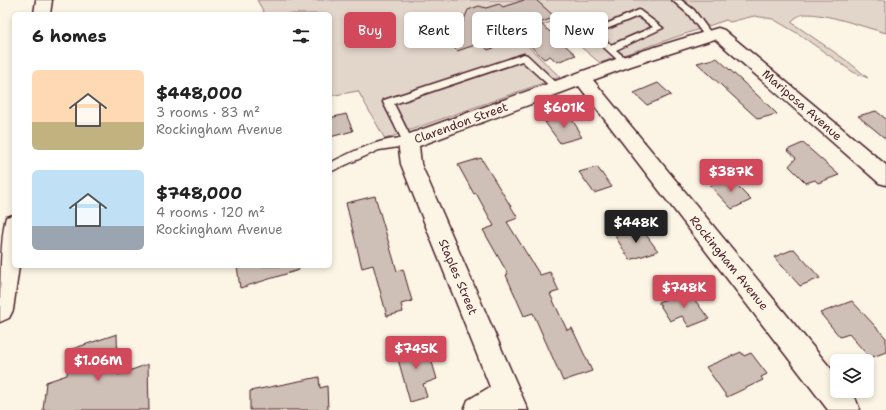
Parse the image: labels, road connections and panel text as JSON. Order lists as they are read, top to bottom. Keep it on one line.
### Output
{"streets":{"street":["Mariposa Avenue","Clarendon Street","Rockingham Avenue","Staples Street"]},"crossings":[["Mariposa Avenue","Clarendon Street"],["Clarendon Street","Rockingham Avenue"],["Clarendon Street","Staples Street"]],"page":{"chip":["Buy","Rent","Filters","New"],"heading":"6 homes","list":[{"name":"$448,000","note":"3 rooms · 83 m² · Rockingham Avenue"},{"name":"$748,000","note":"4 rooms · 120 m² · Rockingham Avenue"}],"price":["$601K","$387K","$448K","$748K","$745K","$1.06M"]}}
